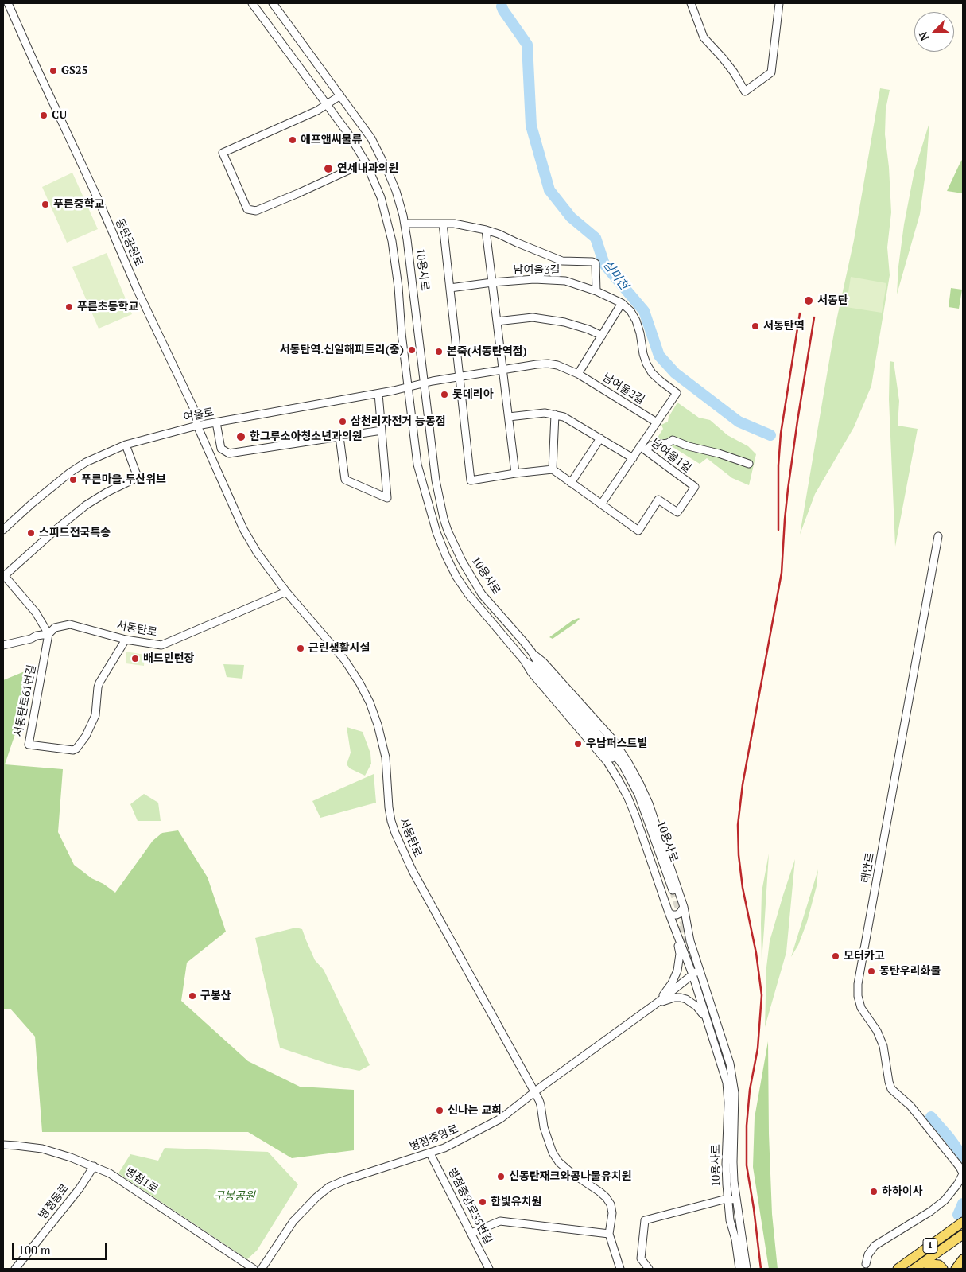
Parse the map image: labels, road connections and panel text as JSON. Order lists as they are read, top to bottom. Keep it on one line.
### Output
{"streets":{"main road":["1"],"street":["동탄공원로","10용사로","남여울3길","남여울2길","여울로","남여울1길","서동탄로","서동탄로61번길","태안로","병점중앙로","병점1로","병점동로","병점중앙로35번길"]},"crossings":[["동탄공원로","여울로"],["동탄공원로","서동탄로"],["10용사로","남여울2길"],["10용사로","여울로"],["10용사로","병점중앙로"],["남여울3길","남여울2길"],["남여울3길","남여울1길"],["남여울2길","여울로"],["남여울2길","남여울1길"],["여울로","서동탄로"],["서동탄로","서동탄로61번길"],["서동탄로","병점중앙로"],["병점중앙로","병점중앙로35번길"],["병점1로","병점동로"]],"water":["삼미천"],"parks":["구봉공원"],"places":["GS25","CU","에프앤씨물류","연세내과의원","푸른중학교","서동탄","푸른초등학교","서동탄역","서동탄역.신일해피트리(중)","본죽(서동탄역점)","롯데리아","삼천리자전거 능동점","한그루소아청소년과의원","푸른마을.두산위브","스피드전국특송","근린생활시설","배드민턴장","우남퍼스트빌","모터카고","동탄우리화물","구봉산","신나는 교회","신동탄재크와콩나물유치원","하하이사","한빛유치원"],"scale_bar":"100 m","north":"bottom left"}
